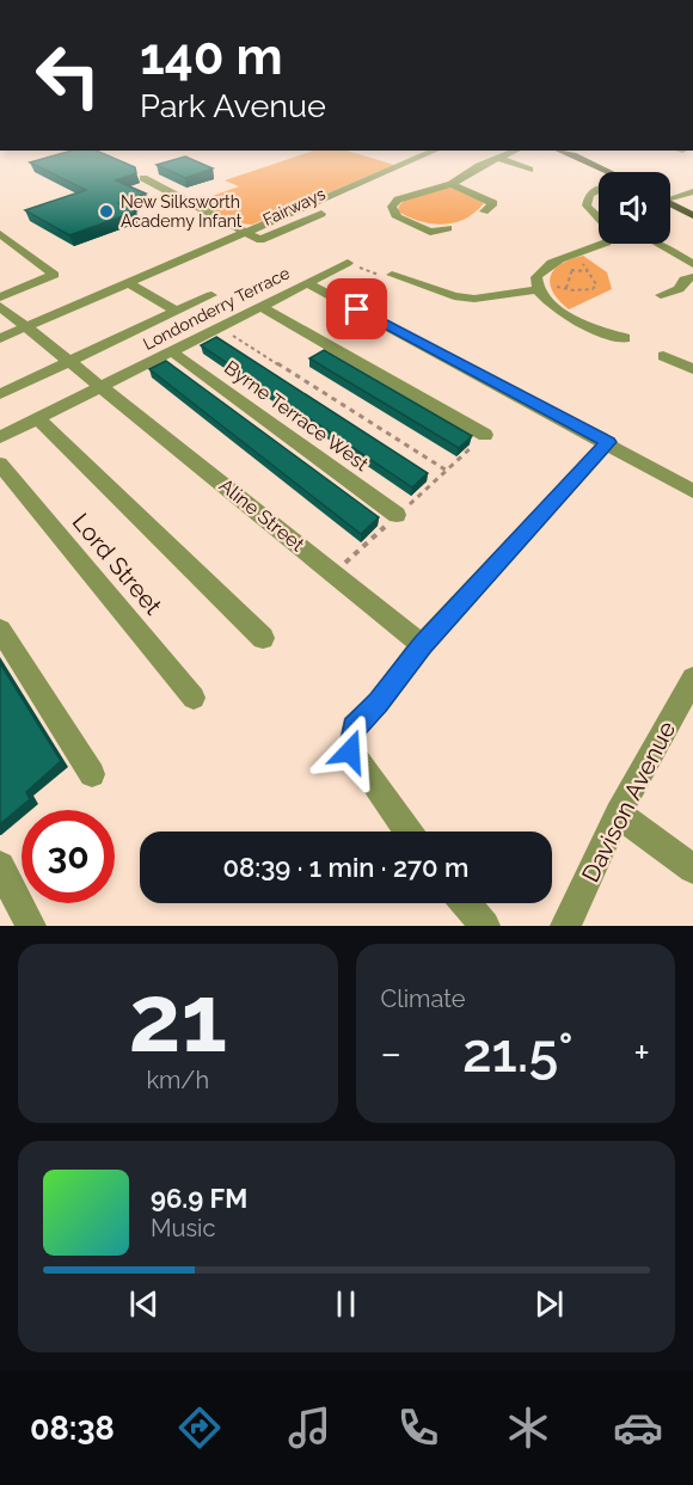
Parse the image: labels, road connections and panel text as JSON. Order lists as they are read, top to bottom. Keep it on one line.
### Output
{"streets":{"street":["Londonderry Terrace","Byrne Terrace West","Aline Street","Lord Street","Davison Avenue"]},"crossings":[["Londonderry Terrace","Byrne Terrace West"],["Londonderry Terrace","Aline Street"]],"places":["New Silksworth Academy Infant"],"page":{"turn":["140 m","Park Avenue"],"limit":"30","trip":"08:39 · 1 min · 270 m","tile":[["21","km/h"],"Climate"],"heat":["−","21.5°","+"],"song":["96.9 FM","Music"],"tabs":"08:38"}}
